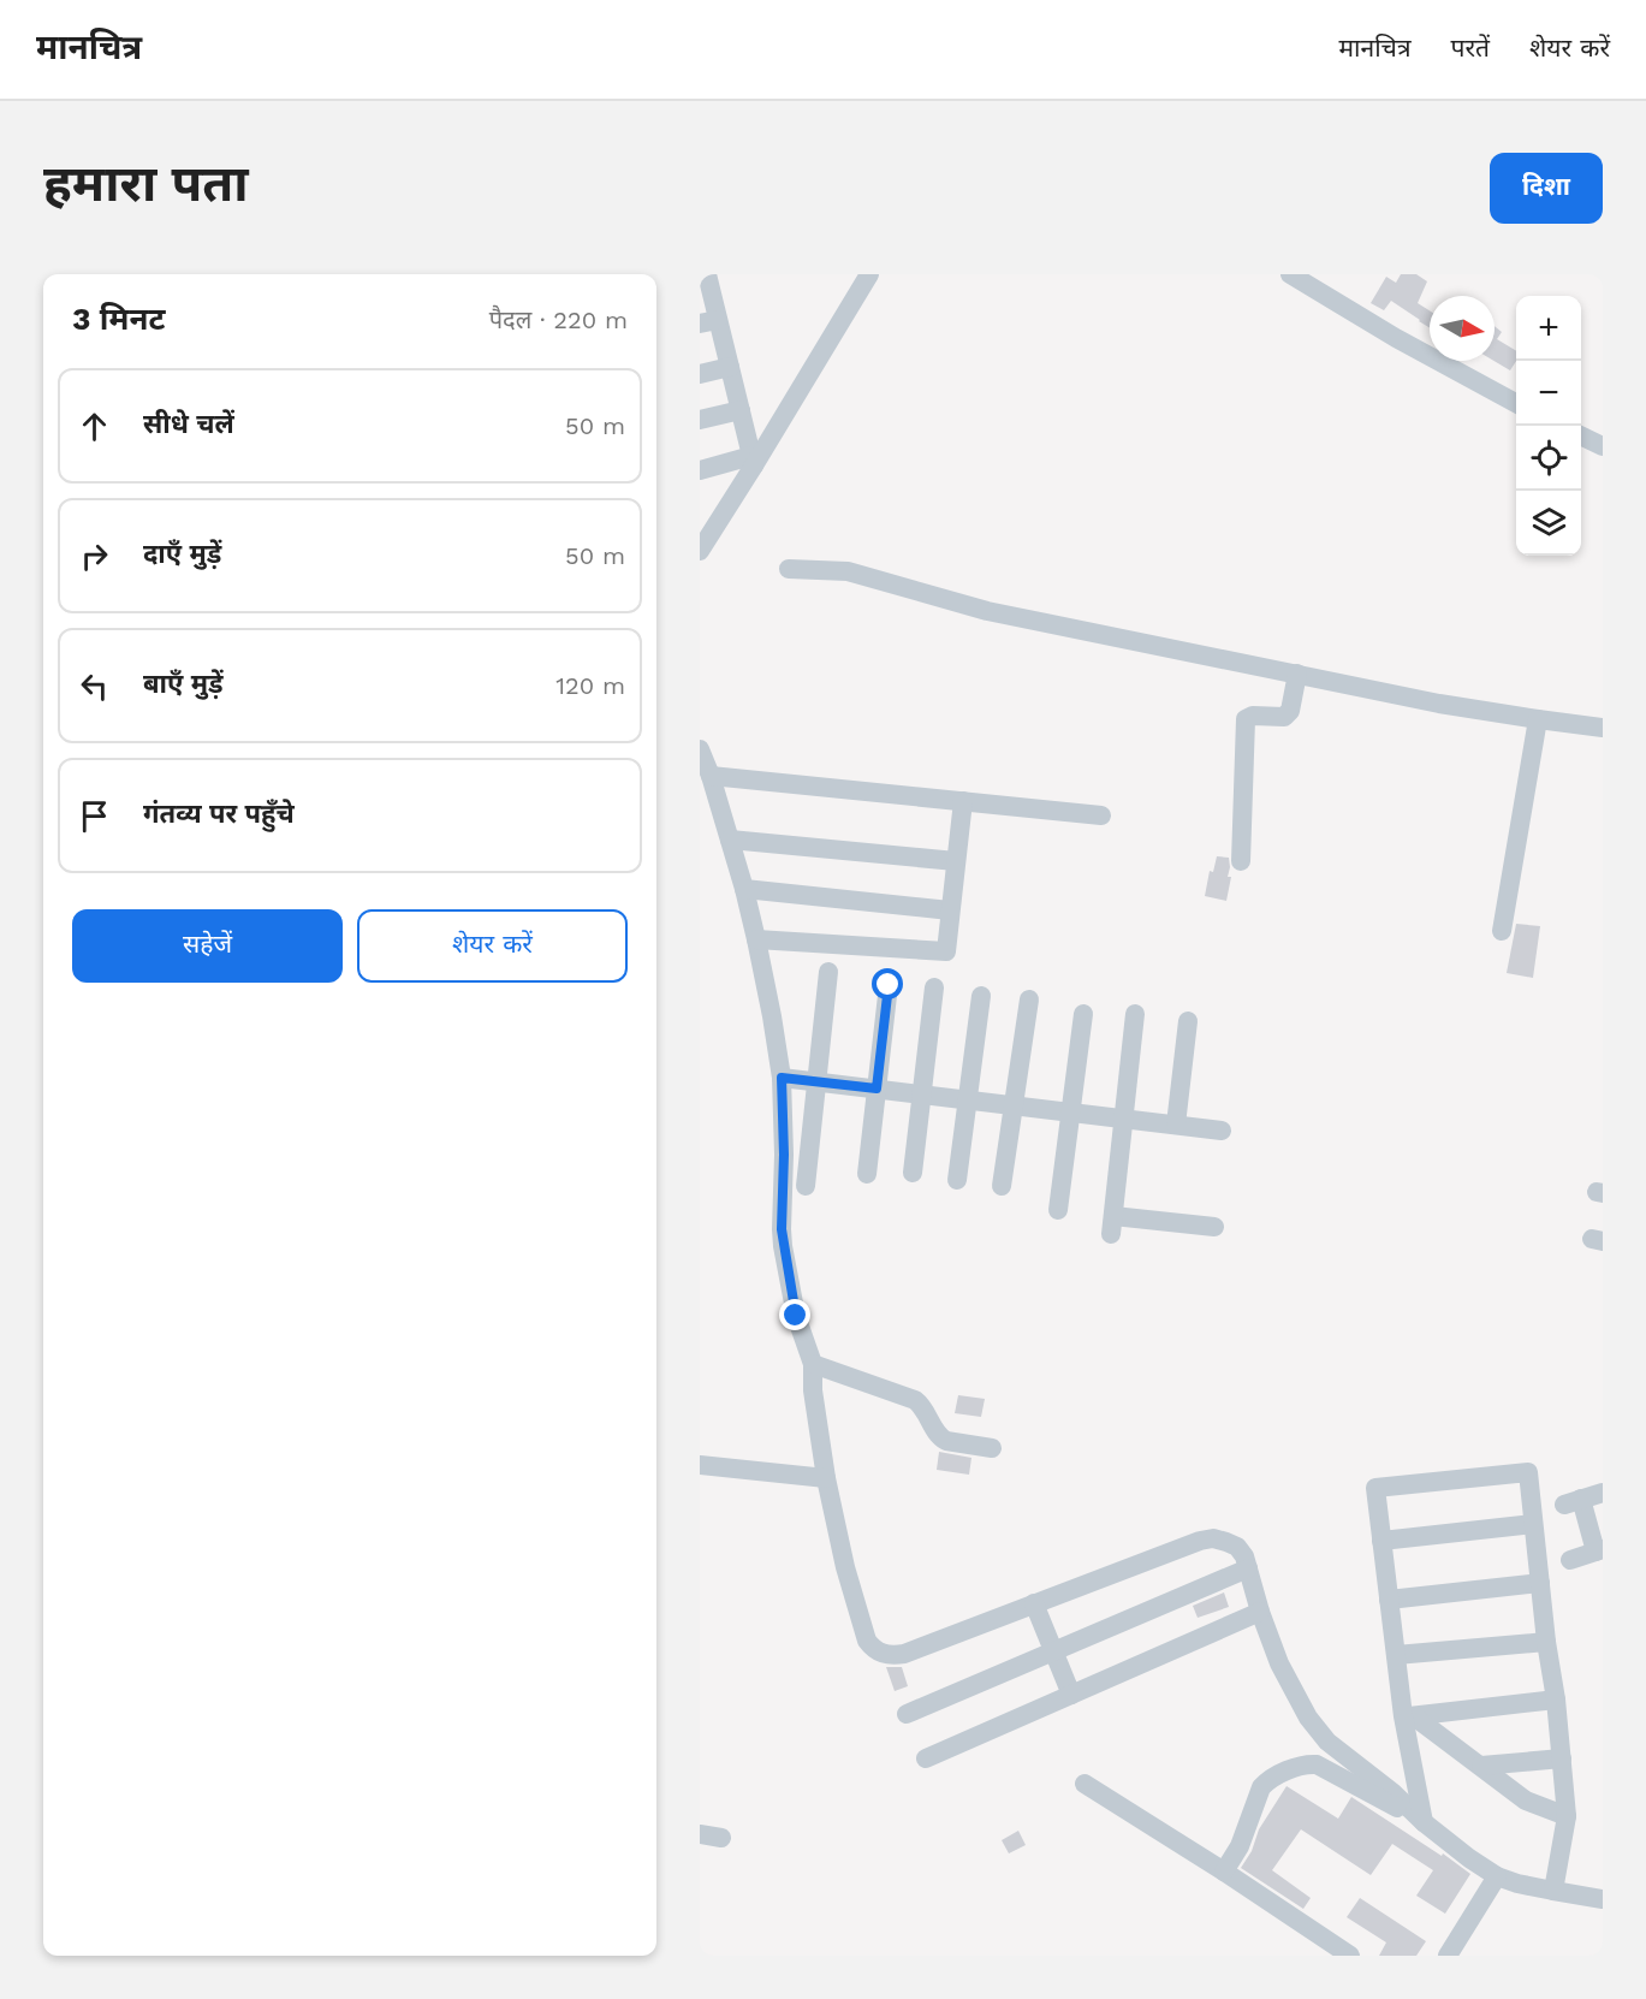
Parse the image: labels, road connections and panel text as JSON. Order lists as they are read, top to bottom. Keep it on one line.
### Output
{"north":"right","page":{"header":"मानचित्र","nav":["मानचित्र","परतें","शेयर करें"],"buttons":["दिशा",["सहेजें","शेयर करें"]],"title":"हमारा पता","heading":["3 मिनट","पैदल · 220 m"],"map_buttons":["+","−"],"list":[["सीधे चलें","50 m"],["दाएँ मुड़ें","50 m"],["बाएँ मुड़ें","120 m"],"गंतव्य पर पहुँचे"]}}
